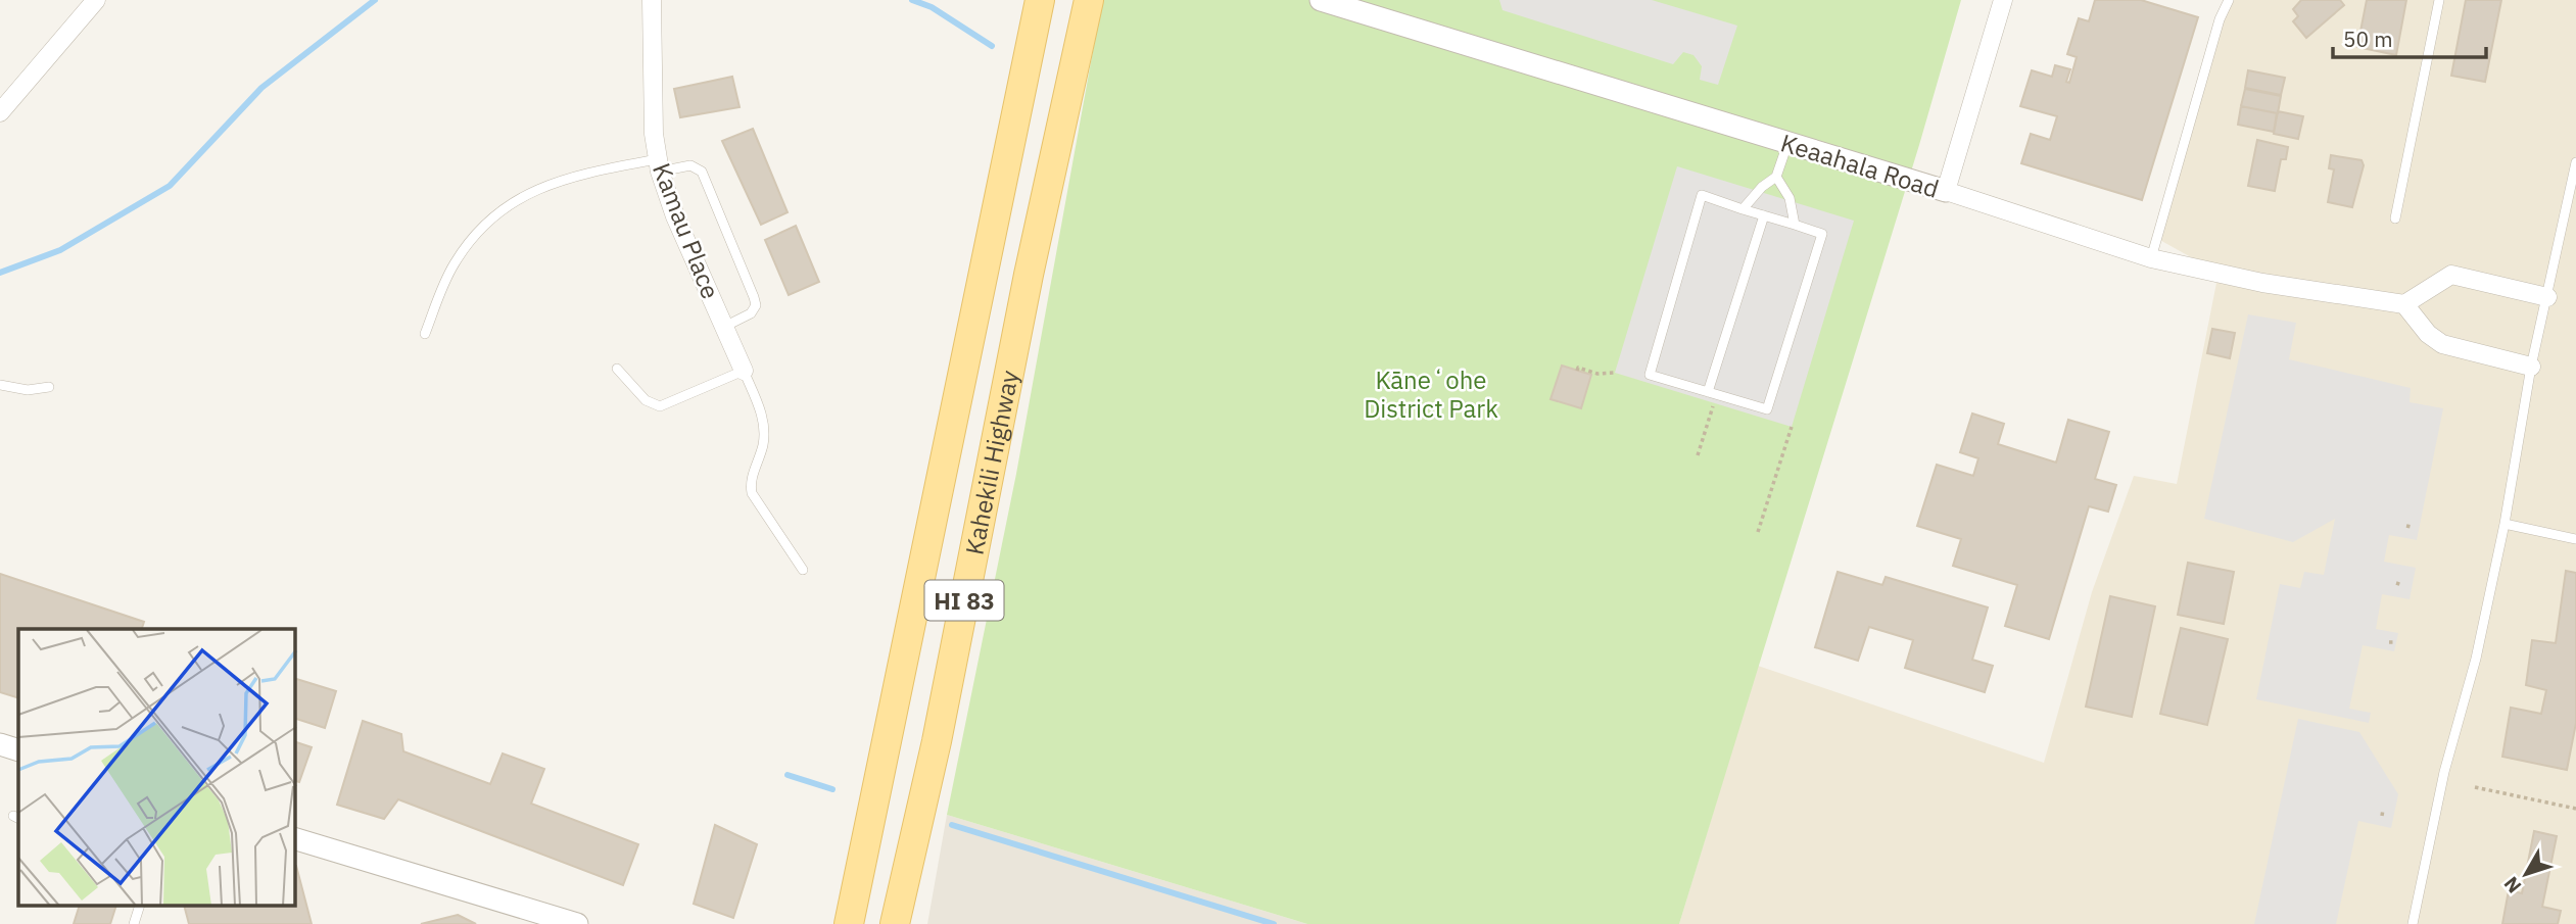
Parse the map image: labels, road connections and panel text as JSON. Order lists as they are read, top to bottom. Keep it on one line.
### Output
{"streets":{"main road":["Kahekili Highway","HI 83"],"street":["Keaahala Road","Kamau Place"]},"parks":["Kāneʻohe District Park"],"scale_bar":"50 m","north":"bottom left"}
